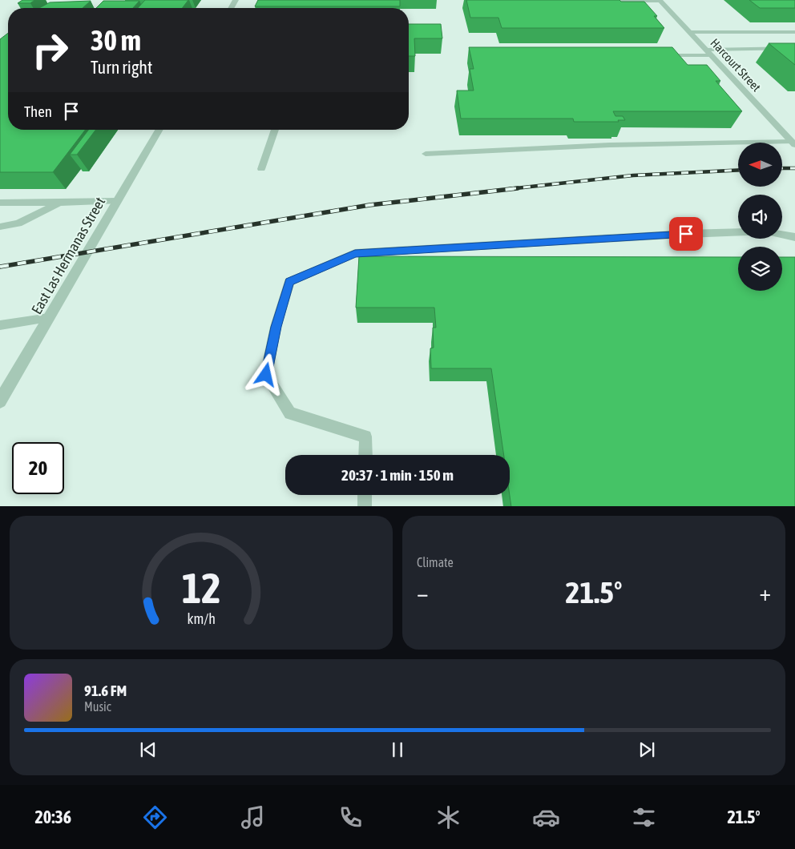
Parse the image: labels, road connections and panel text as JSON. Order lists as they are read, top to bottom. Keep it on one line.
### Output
{"streets":{"street":["Harcourt Street","East Las Hermanas Street"]},"north":"left","page":{"turn":["30 m","Turn right"],"then":"Then","limit":"20","trip":"20:37 · 1 min · 150 m","tile":"Climate","heat":["−","21.5°","+"],"song":["91.6 FM","Music"],"tabs":["20:36","21.5°"],"gauge":["12","km/h"]}}
